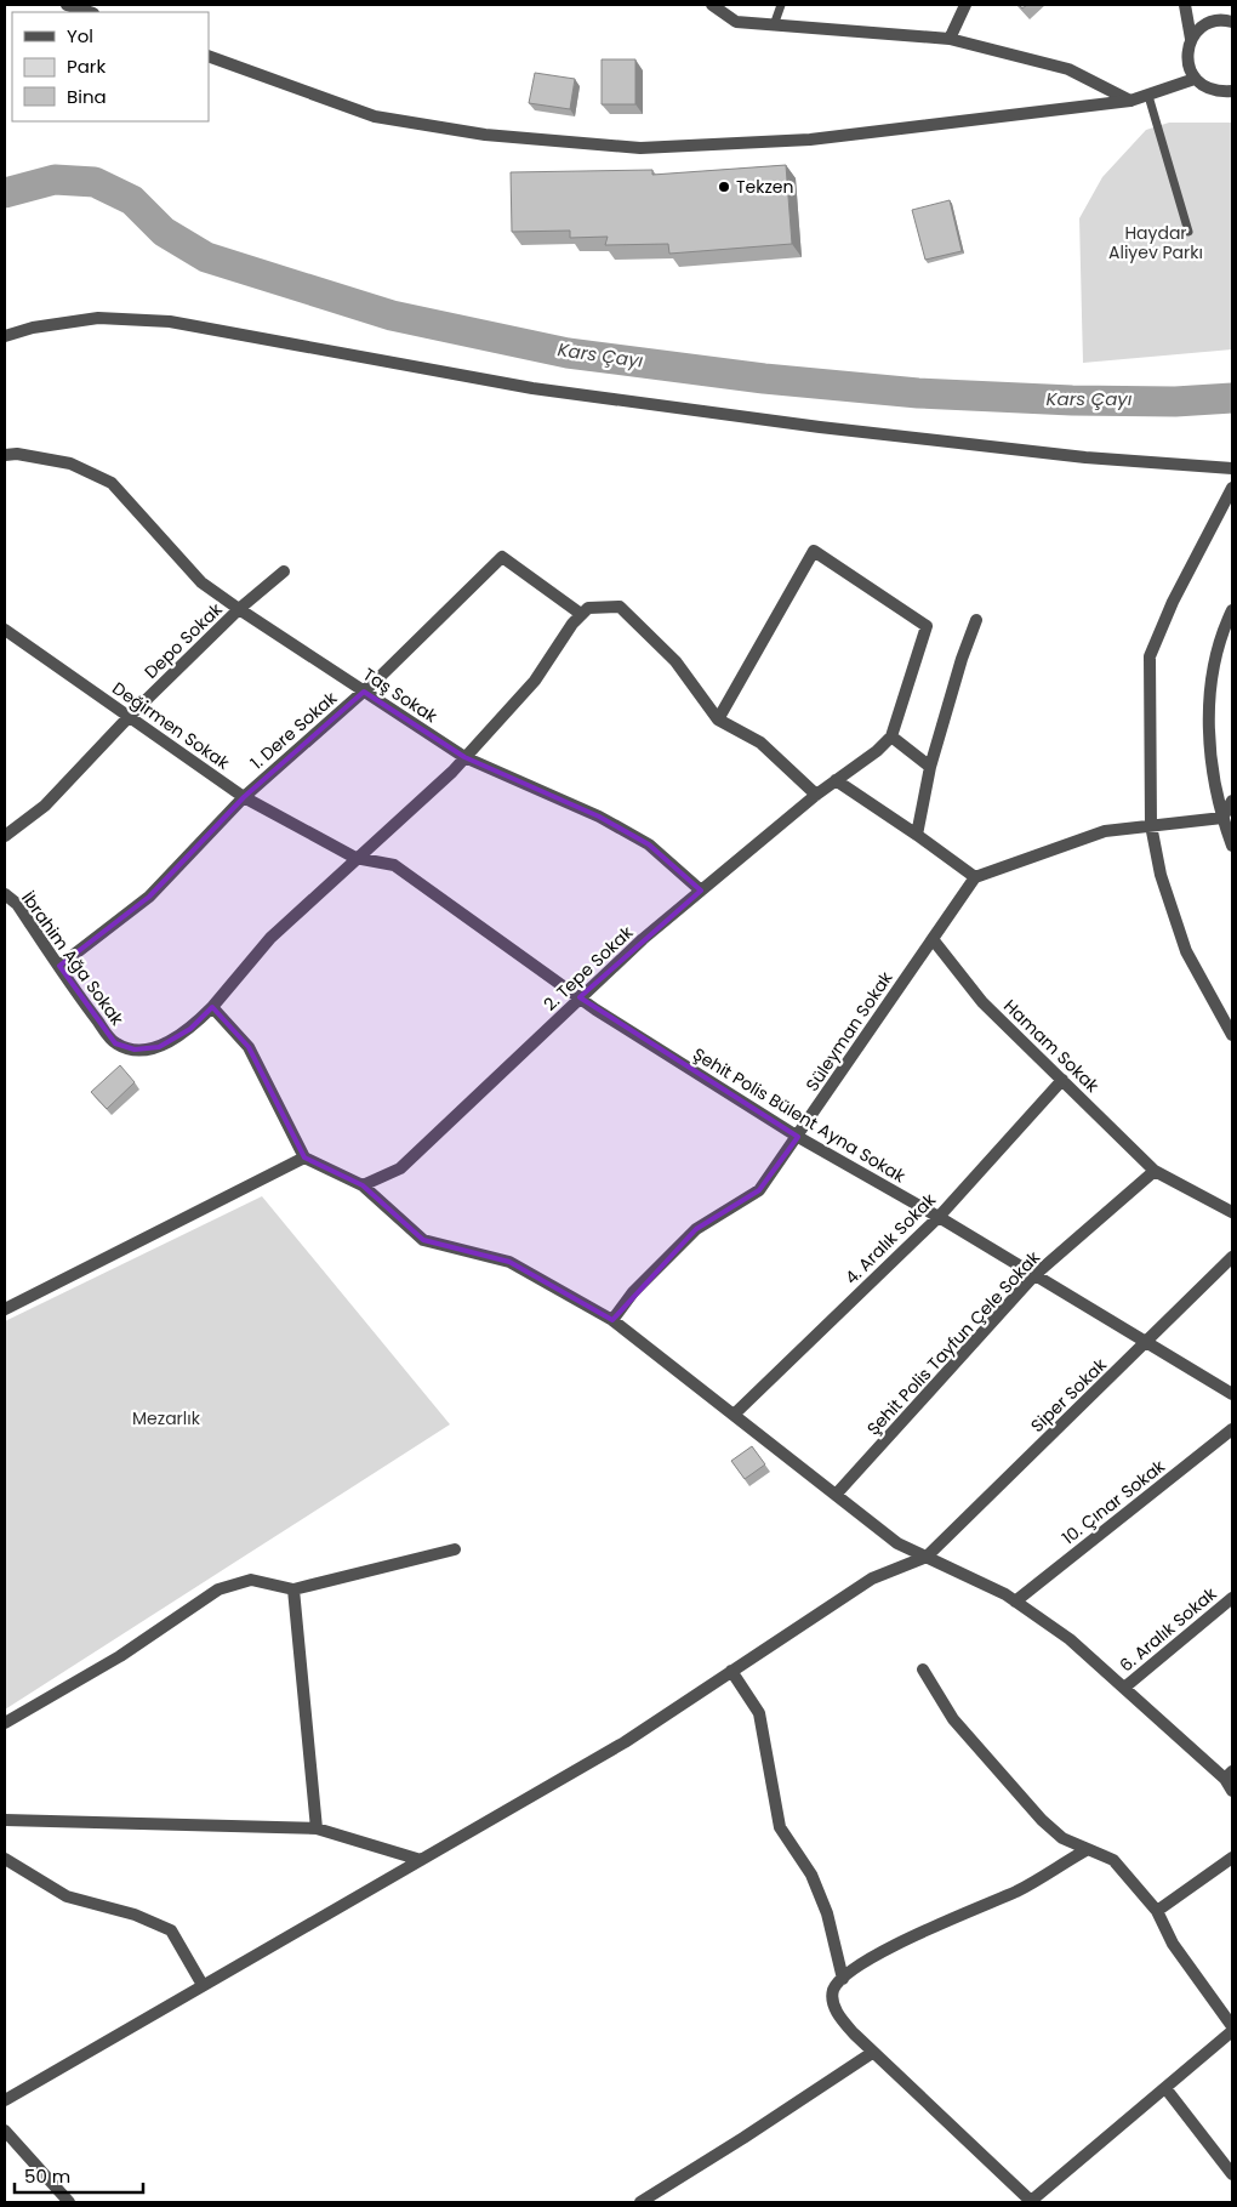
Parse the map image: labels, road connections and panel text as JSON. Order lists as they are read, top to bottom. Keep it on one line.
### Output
{"streets":{"street":["Depo Sokak","Taş Sokak","Değirmen Sokak","1. Dere Sokak","İbrahim Ağa Sokak","2. Tepe Sokak","Süleyman Sokak","Hamam Sokak","Şehit Polis Bülent Ayna Sokak","4. Aralık Sokak","Şehit Polis Tayfun Çele Sokak","Siper Sokak","10. Çınar Sokak","6. Aralık Sokak"]},"crossings":[["Depo Sokak","Taş Sokak"],["Depo Sokak","Değirmen Sokak"],["Taş Sokak","1. Dere Sokak"],["Taş Sokak","İbrahim Ağa Sokak"],["Taş Sokak","2. Tepe Sokak"],["Değirmen Sokak","1. Dere Sokak"],["Değirmen Sokak","İbrahim Ağa Sokak"],["Değirmen Sokak","Şehit Polis Bülent Ayna Sokak"],["1. Dere Sokak","İbrahim Ağa Sokak"],["İbrahim Ağa Sokak","Şehit Polis Bülent Ayna Sokak"],["2. Tepe Sokak","Şehit Polis Bülent Ayna Sokak"],["Süleyman Sokak","Hamam Sokak"],["Süleyman Sokak","Şehit Polis Bülent Ayna Sokak"],["Hamam Sokak","4. Aralık Sokak"],["Hamam Sokak","Şehit Polis Tayfun Çele Sokak"],["Şehit Polis Bülent Ayna Sokak","4. Aralık Sokak"],["Şehit Polis Bülent Ayna Sokak","Şehit Polis Tayfun Çele Sokak"],["Şehit Polis Bülent Ayna Sokak","Siper Sokak"]],"water":["Kars Çayı"],"parks":["Haydar Aliyev Parkı","Mezarlık"],"places":["Tekzen"],"legend":["Yol","Park","Bina"],"scale_bar":"50 m"}
